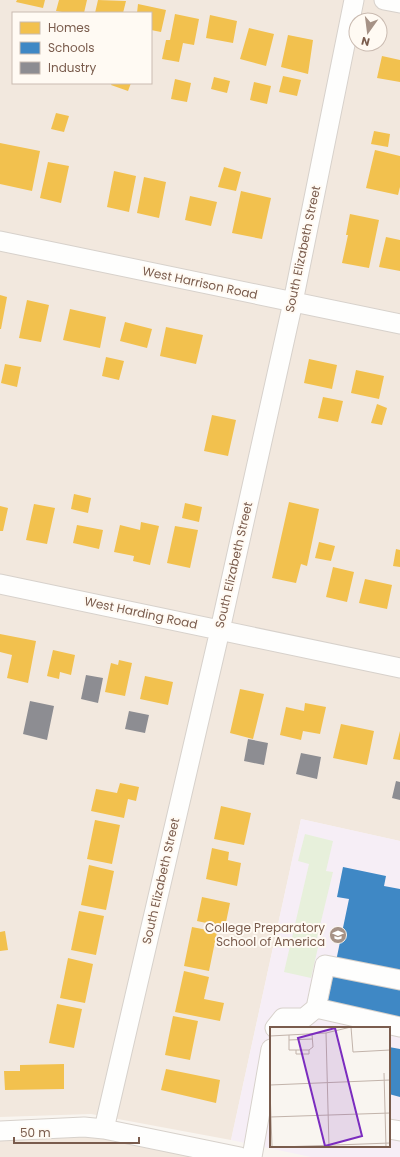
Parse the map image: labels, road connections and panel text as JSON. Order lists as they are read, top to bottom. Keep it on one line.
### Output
{"streets":{"street":["South Elizabeth Street","West Harrison Road","West Harding Road"]},"crossings":[["South Elizabeth Street","West Harrison Road"],["South Elizabeth Street","West Harding Road"]],"places":{"school or university":["College Preparatory School of America"]},"legend":["Homes","Schools","Industry"],"scale_bar":"50 m","north":"bottom"}
